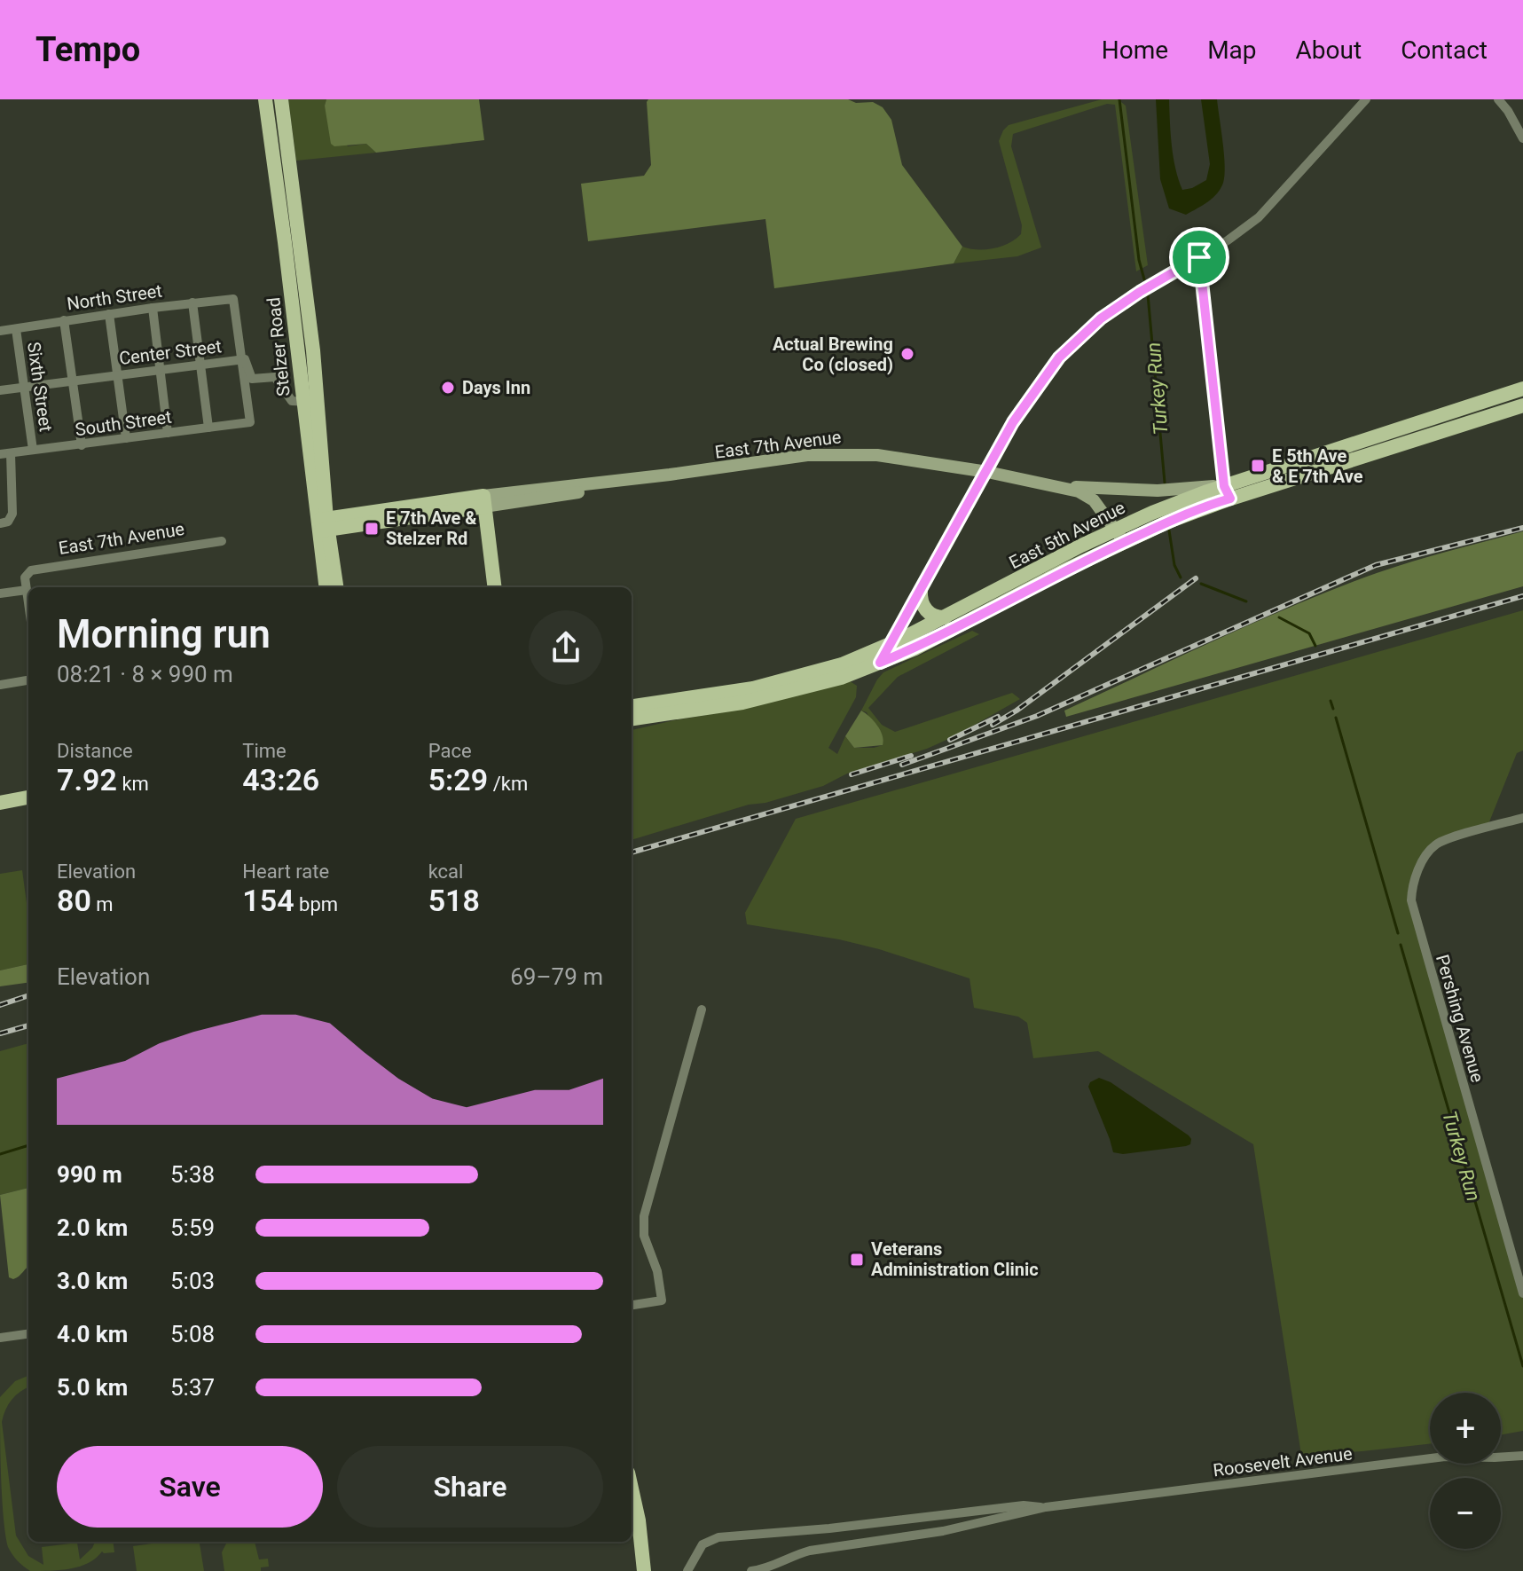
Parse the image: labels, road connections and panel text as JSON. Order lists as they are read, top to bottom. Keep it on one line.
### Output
{"streets":{"main road":["Stelzer Road","East 7th Avenue","East 5th Avenue"],"street":["North Street","Center Street","Sixth Street","South Street","Pershing Avenue","Roosevelt Avenue"]},"crossings":[["North Street","Center Street"],["North Street","Sixth Street"],["North Street","South Street"],["Stelzer Road","Center Street"],["Stelzer Road","East 7th Avenue"],["Center Street","Sixth Street"],["Center Street","South Street"],["Sixth Street","South Street"],["East 7th Avenue","East 5th Avenue"]],"water":["Turkey Run"],"places":{"other":["Actual Brewing Co (closed)","Days Inn"],"transit":["E 5th Ave & E 7th Ave","E 7th Ave & Stelzer Rd","Veterans Administration Clinic"]},"page":{"header":"Tempo","nav":["Home","Map","About","Contact"],"heading":["Morning run","08:21 · 8 × 990 m"],"stats":[["Distance","7.92 km"],["Time","43:26"],["Pace","5:29 /km"],["Elevation","80 m"],["Heart rate","154 bpm"],["kcal","518"]],"chart":["Elevation","69–79 m"],"list":[{"name":"990 m","note":"5:38"},{"name":"2.0 km","note":"5:59"},{"name":"3.0 km","note":"5:03"},{"name":"4.0 km","note":"5:08"},{"name":"5.0 km","note":"5:37"}],"map_buttons":["+","−"],"buttons":["Save","Share"]}}
